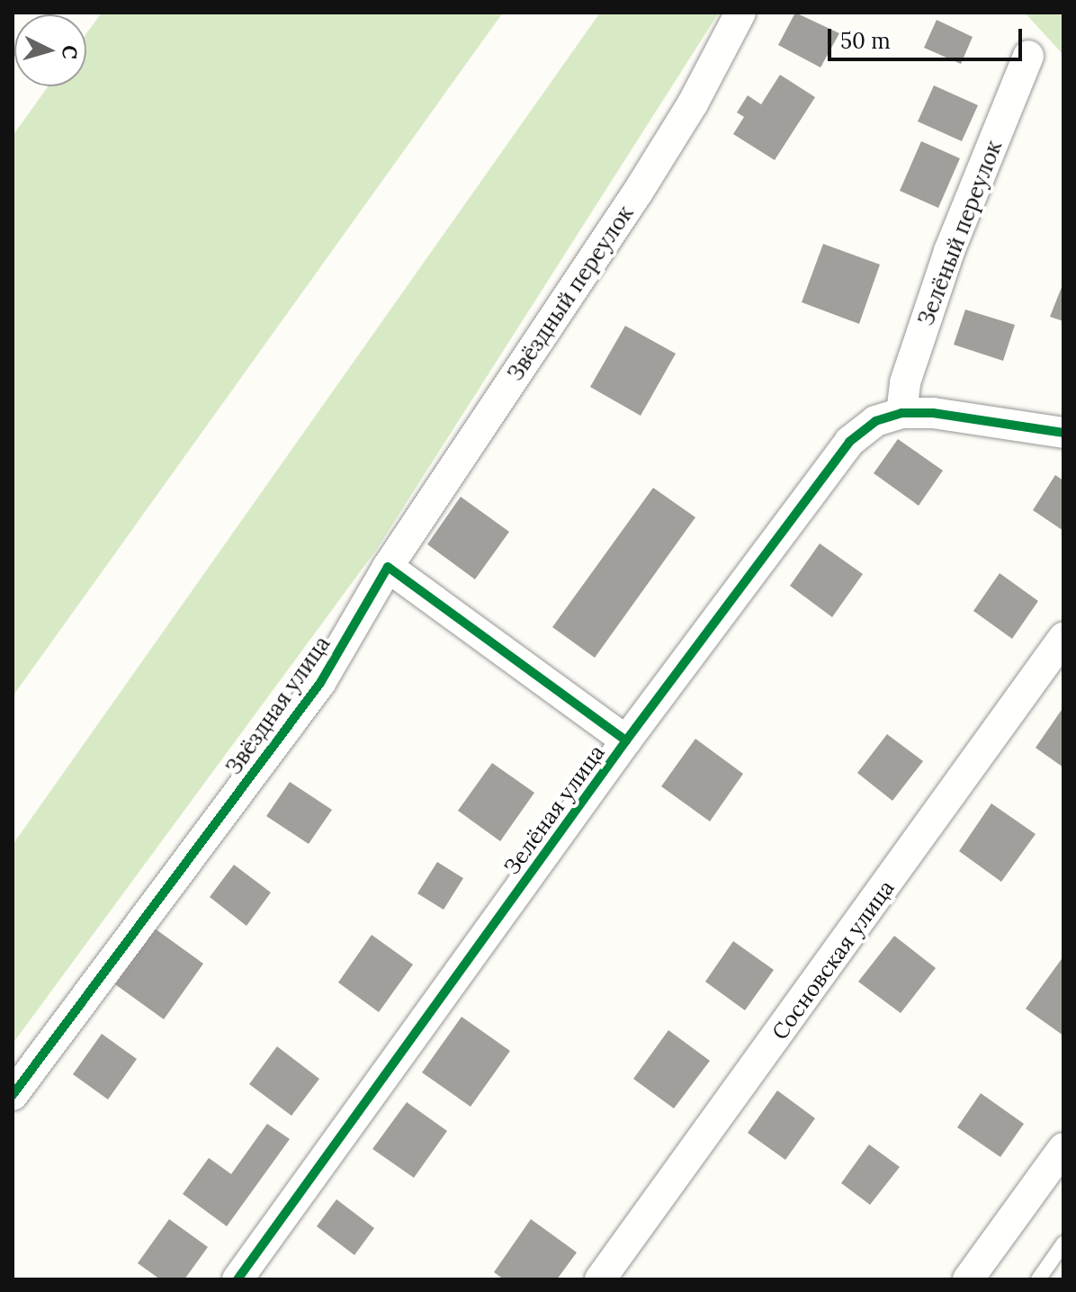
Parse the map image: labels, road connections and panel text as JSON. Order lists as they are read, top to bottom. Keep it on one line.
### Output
{"streets":{"street":["Зелёный переулок","Звёздный переулок","Звёздная улица","Зелёная улица","Сосновская улица"]},"crossings":[["Зелёный переулок","Зелёная улица"],["Звёздный переулок","Звёздная улица"]],"scale_bar":"50 m","north":"right"}
